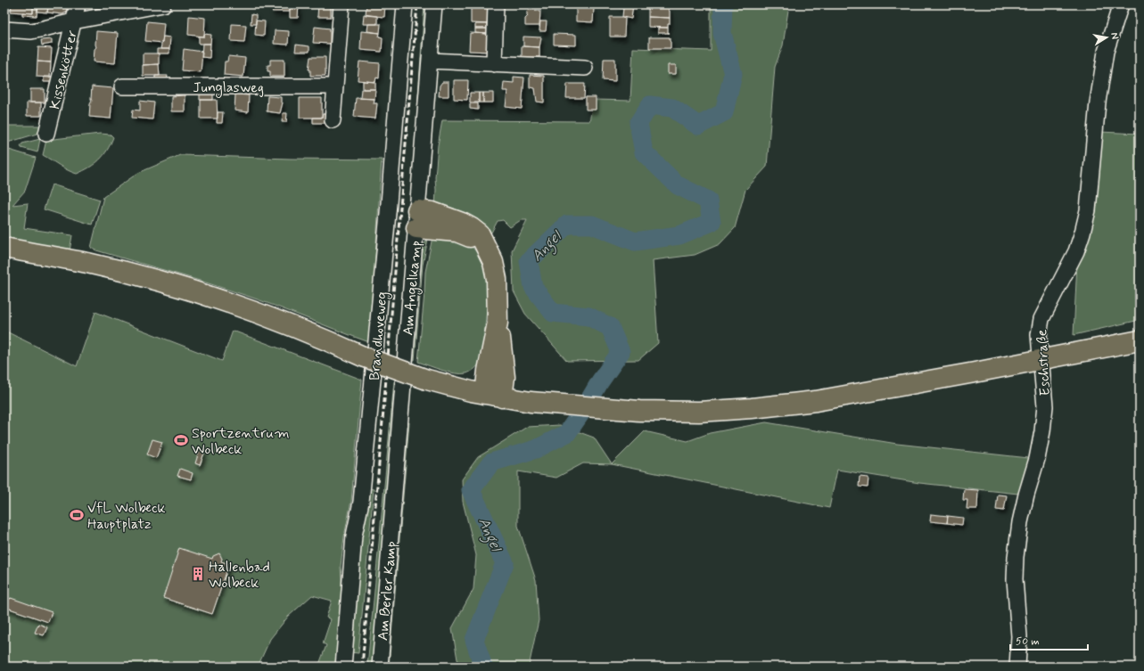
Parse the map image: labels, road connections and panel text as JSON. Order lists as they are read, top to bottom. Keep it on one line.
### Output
{"streets":{"street":["Kissenkötter","Junglasweg","Am Angelkamp","Brandhoveweg","Eschstraße","Am Berler Kamp"]},"crossings":[["Am Angelkamp","Am Berler Kamp"]],"water":["Angel"],"places":{"sports":["Sportzentrum Wolbeck","VfL Wolbeck Hauptplatz"],"building":["Hallenbad Wolbeck"]},"scale_bar":"50 m","north":"right"}
